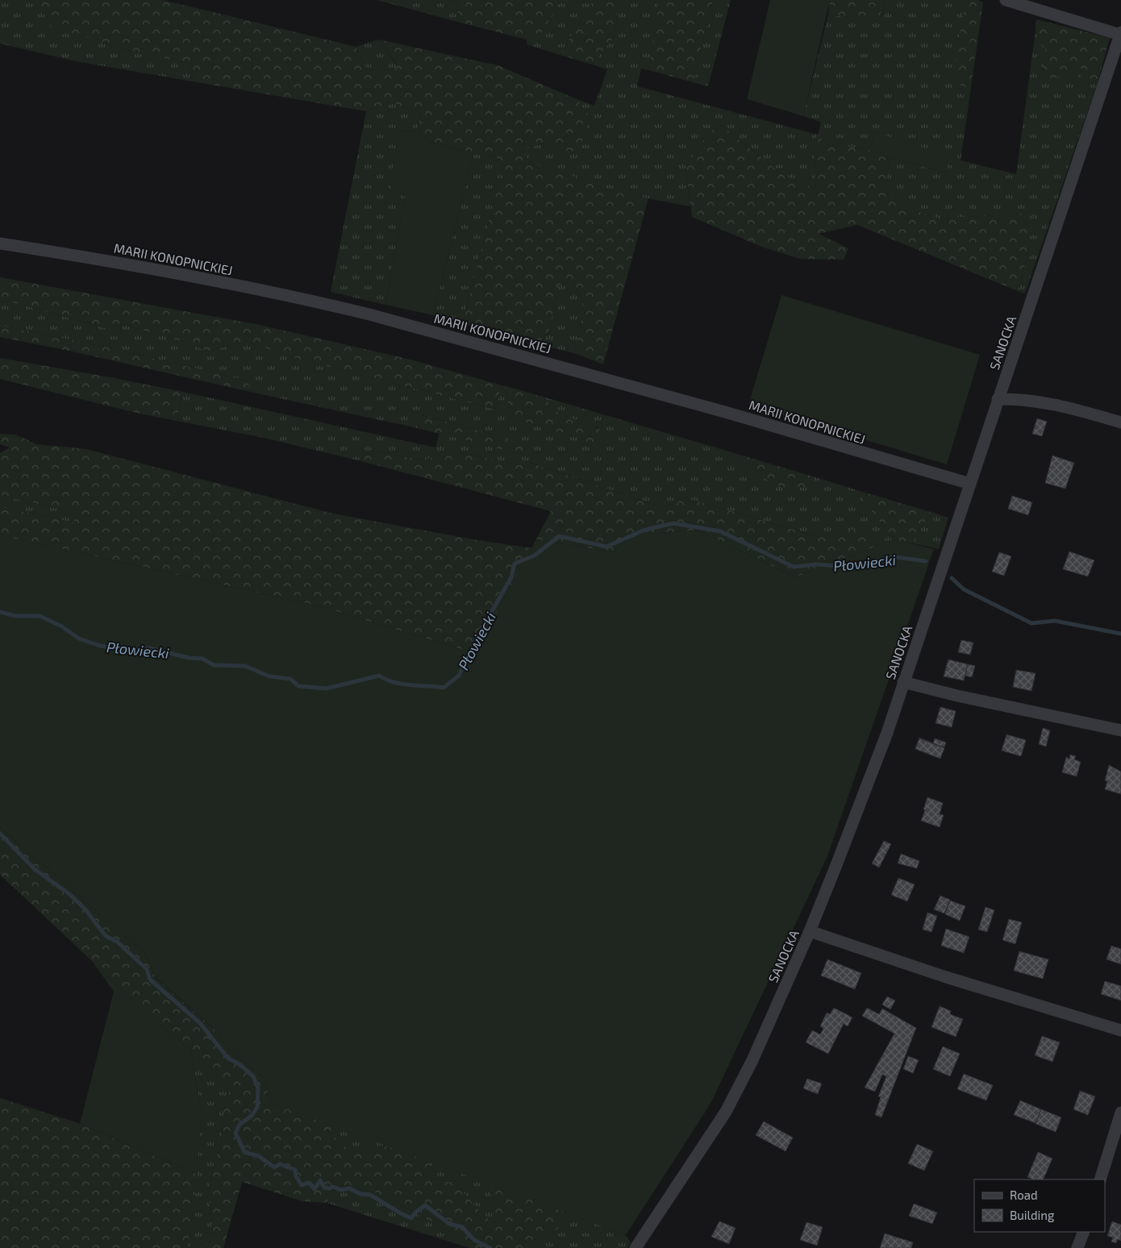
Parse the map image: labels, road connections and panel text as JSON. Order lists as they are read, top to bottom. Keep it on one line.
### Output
{"streets":{"street":["MARII KONOPNICKIEJ","SANOCKA"]},"crossings":[["MARII KONOPNICKIEJ","SANOCKA"]],"water":["Płowiecki"],"legend":["Road","Building"]}
